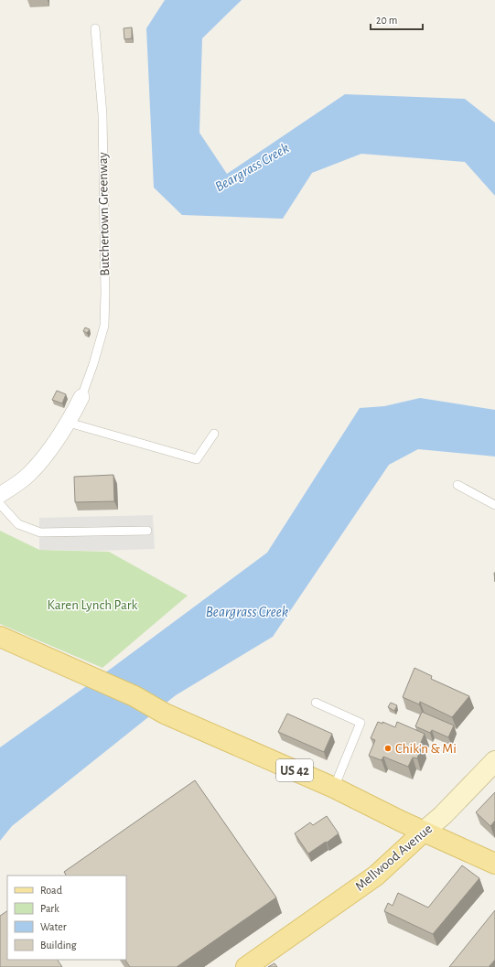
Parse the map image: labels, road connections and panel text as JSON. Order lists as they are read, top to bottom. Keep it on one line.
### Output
{"streets":{"main road":["US 42","Mellwood Avenue"],"lane":["Butchertown Greenway"]},"crossings":[["US 42","Mellwood Avenue"]],"water":["Beargrass Creek"],"parks":["Karen Lynch Park"],"places":["Chik'n & Mi"],"legend":["Road","Park","Water","Building"],"scale_bar":"20 m"}
